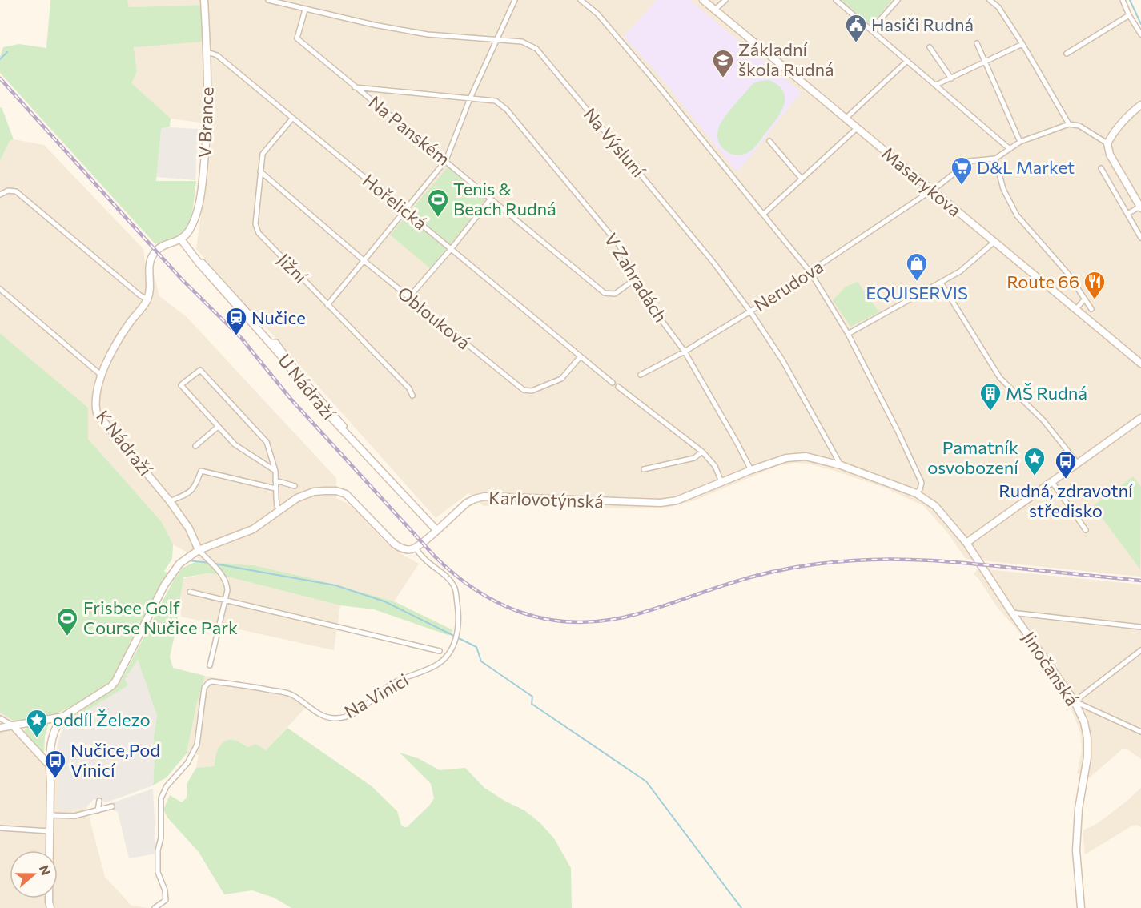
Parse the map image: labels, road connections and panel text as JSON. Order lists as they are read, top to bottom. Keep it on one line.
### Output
{"streets":{"street":["V Brance","Na Panském","Na Výsluní","Masarykova","Hořelická","Jižní","V Zahradách","Nerudova","Oblouková","U Nádraží","K Nádraží","Karlovotýnská","Jinočanská","Na Vinici"]},"crossings":[["V Brance","Hořelická"],["V Brance","U Nádraží"],["Na Panském","Na Výsluní"],["Na Panském","V Zahradách"],["Na Výsluní","Nerudova"],["Na Výsluní","Karlovotýnská"],["Masarykova","Nerudova"],["Hořelická","Jižní"],["Hořelická","Oblouková"],["Jižní","Oblouková"],["V Zahradách","Nerudova"],["V Zahradách","Karlovotýnská"],["U Nádraží","Karlovotýnská"],["Karlovotýnská","Jinočanská"],["Karlovotýnská","Na Vinici"]],"places":{"public building":["Hasiči Rudná"],"school or university":["Základní škola Rudná"],"supermarket":["D&L Market"],"sports":["Tenis & Beach Rudná","Frisbee Golf Course Nučice Park"],"shop":["EQUISERVIS"],"restaurant":["Route 66"],"station":["Nučice"],"building":["MŠ Rudná"],"place":["Pamatník osvobození","oddíl Železo"],"bus stop":["Rudná, zdravotní středisko","Nučice,Pod Vinicí"]},"north":"right"}
